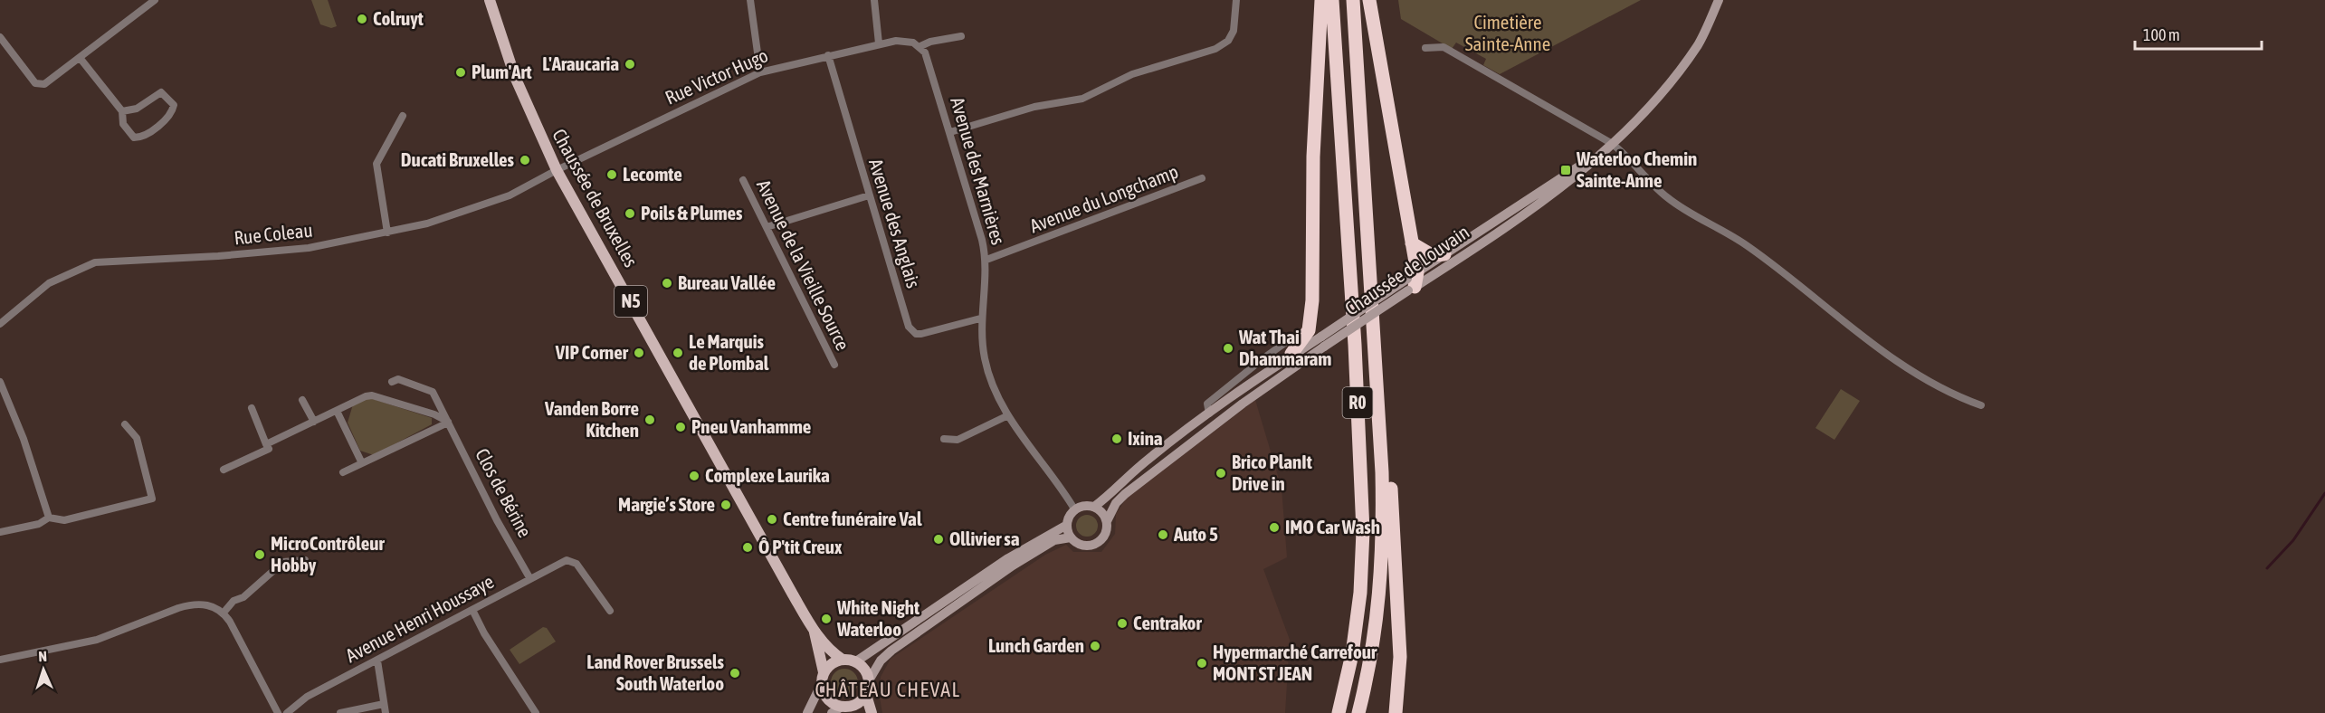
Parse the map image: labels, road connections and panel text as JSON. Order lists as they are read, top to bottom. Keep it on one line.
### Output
{"streets":{"highway":["R0"],"main road":["Chaussée de Bruxelles","Chaussée de Louvain","N5"],"street":["Rue Victor Hugo","Avenue des Marnières","Avenue du Longchamp","Avenue des Anglais","Rue Coleau","Avenue de la Vieille Source","Clos de Bérine","Avenue Henri Houssaye"]},"crossings":[["Rue Victor Hugo","Avenue des Marnières"],["Rue Victor Hugo","Chaussée de Bruxelles"],["Rue Victor Hugo","Avenue des Anglais"],["Rue Victor Hugo","Rue Coleau"],["Avenue des Marnières","Avenue du Longchamp"],["Avenue des Marnières","Avenue des Anglais"],["Avenue des Marnières","Chaussée de Louvain"],["Chaussée de Bruxelles","Rue Coleau"],["Chaussée de Bruxelles","N5"],["Clos de Bérine","Avenue Henri Houssaye"]],"districts":["CHÂTEAU CHEVAL"],"parks":["Cimetière Sainte-Anne"],"places":{"other":["Colruyt","L'Araucaria","Plum'Art","Ducati Bruxelles","Lecomte","Poils & Plumes","Bureau Vallée","Wat Thai Dhammaram","VIP Corner","Le Marquis de Plombal","Vanden Borre Kitchen","Pneu Vanhamme","Ixina","Brico PlanIt Drive in","Complexe Laurika","Margie’s Store","Centre funéraire Val","IMO Car Wash","Auto 5","Ollivier sa","Ô P'tit Creux","MicroContrôleur Hobby","White Night Waterloo","Centrakor","Lunch Garden","Hypermarché Carrefour MONT ST JEAN","Land Rover Brussels South Waterloo"],"transit":["Waterloo Chemin Sainte-Anne"]},"scale_bar":"100 m","north":"top"}
